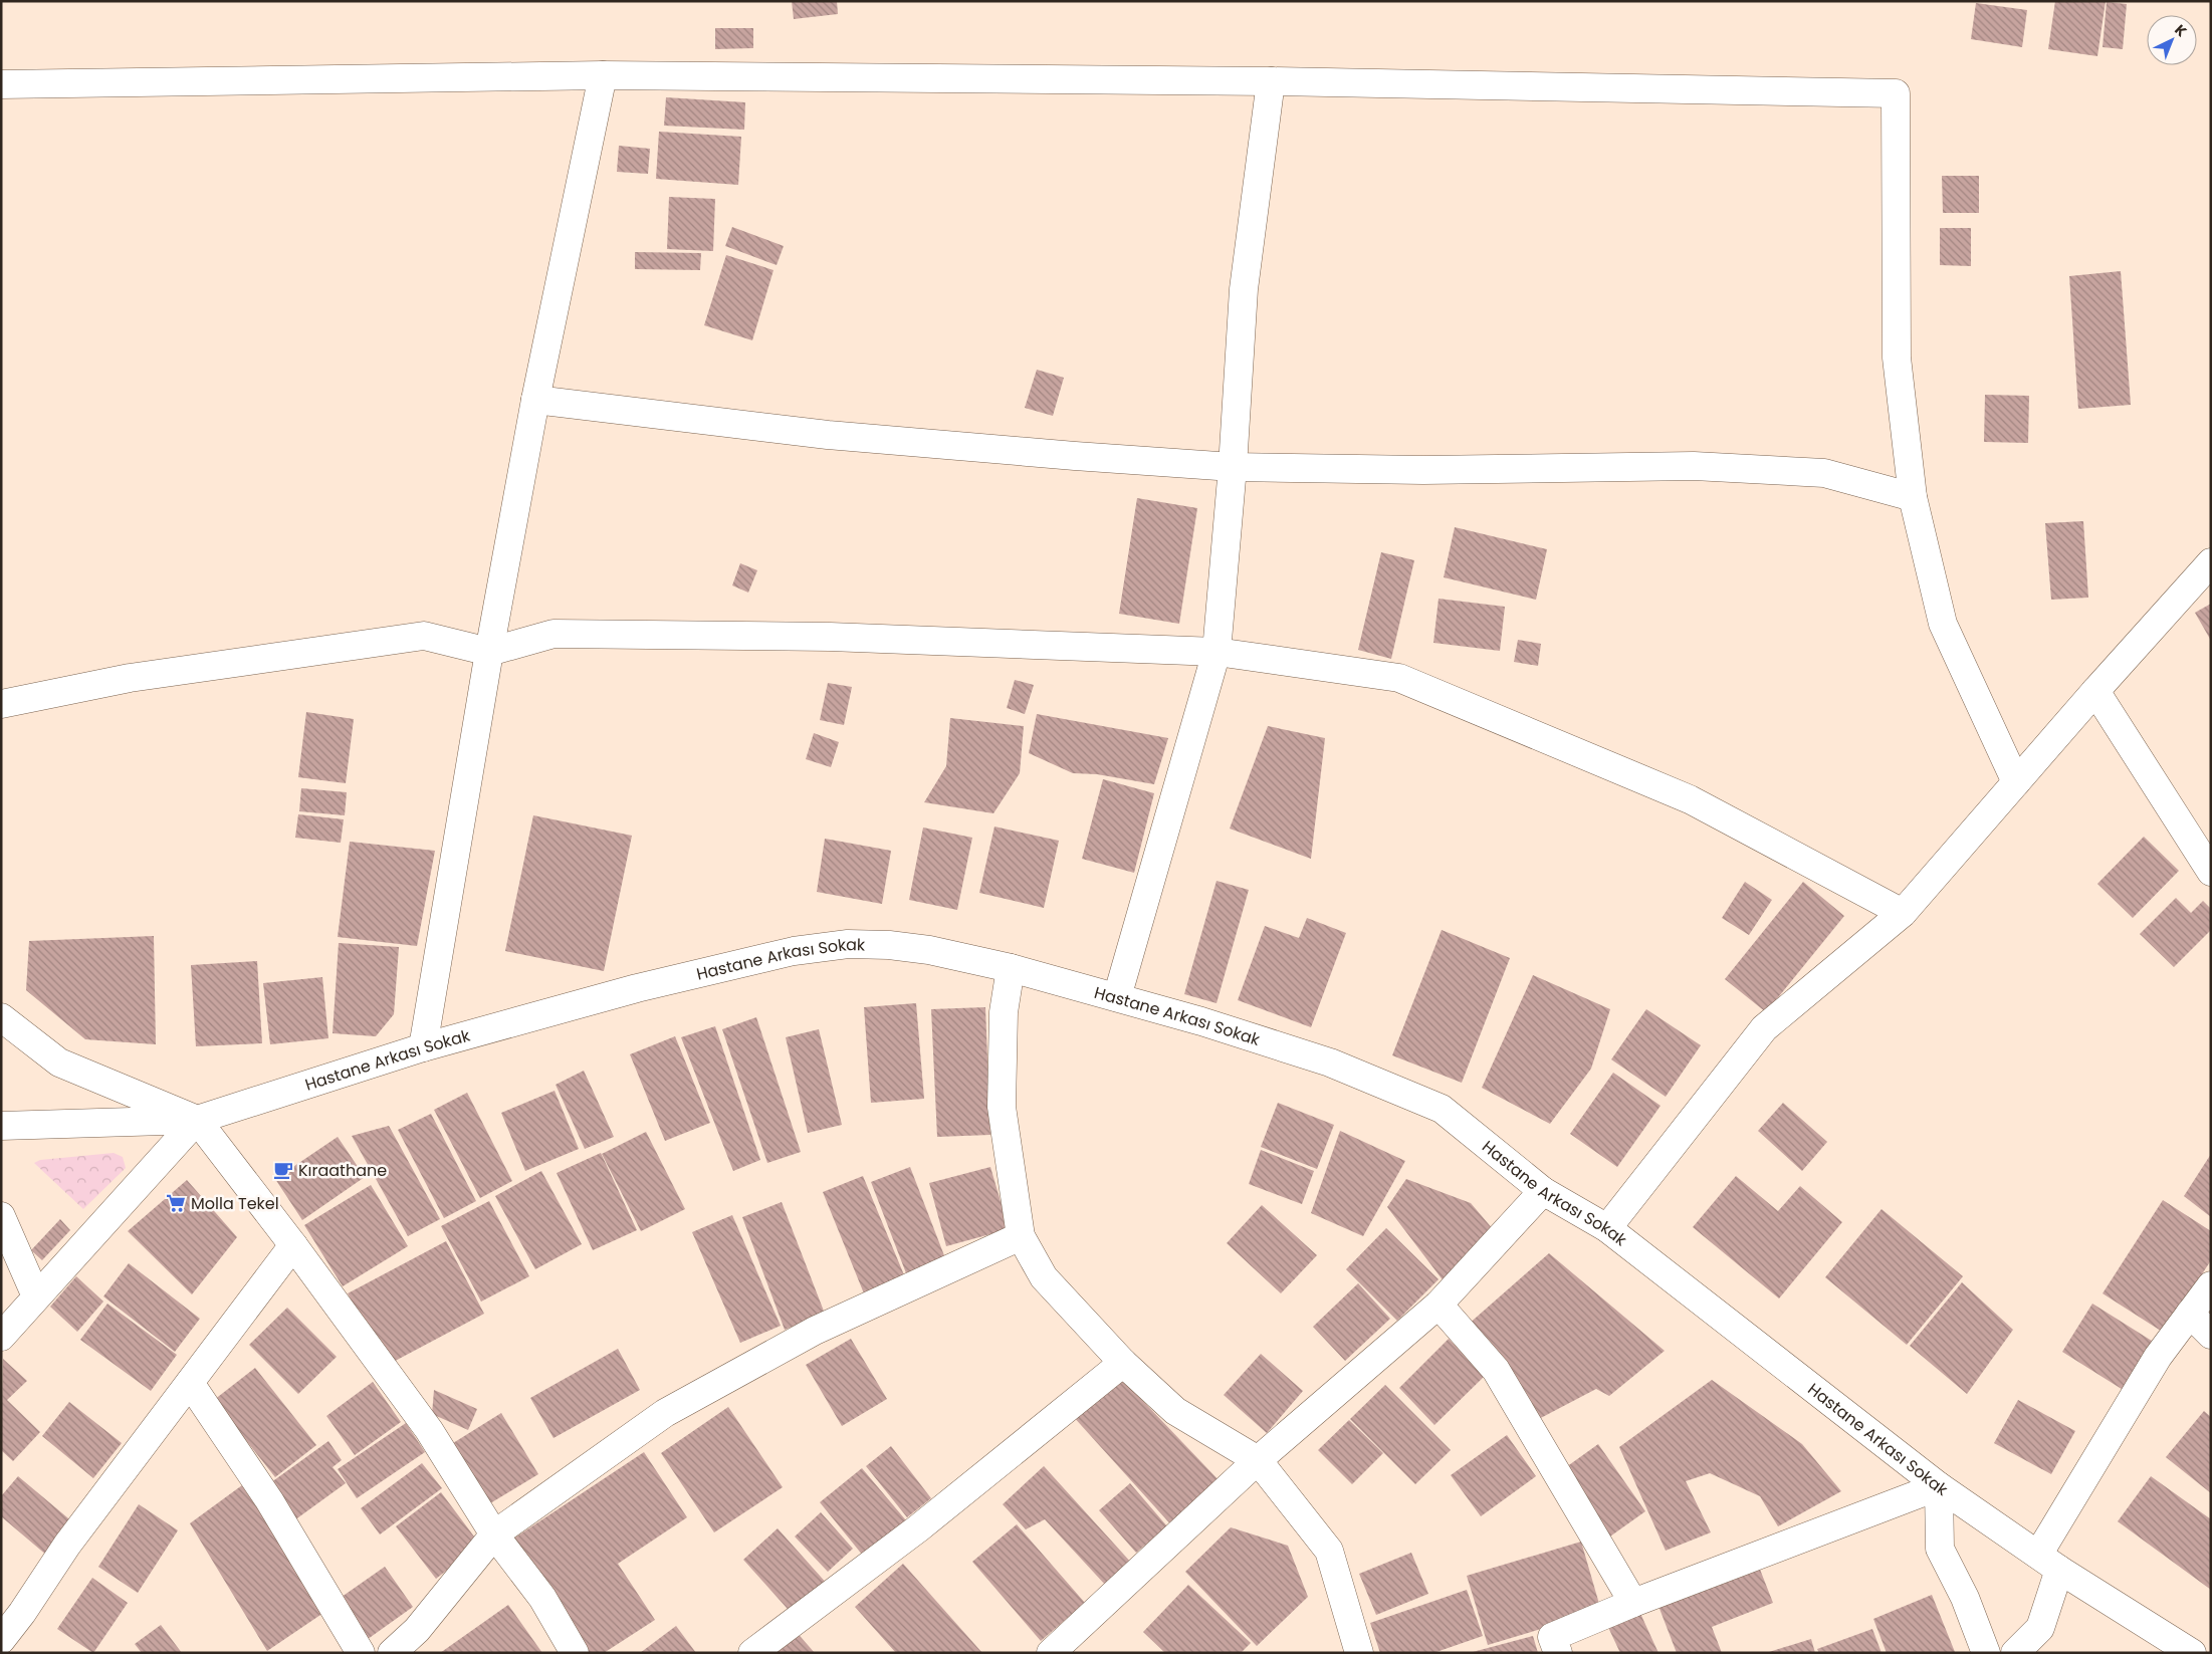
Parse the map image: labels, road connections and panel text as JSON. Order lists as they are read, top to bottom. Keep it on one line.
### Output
{"streets":{"street":["Hastane Arkası Sokak"]},"places":{"cafe":["Kıraathane"],"supermarket":["Molla Tekel"]},"north":"top right"}
